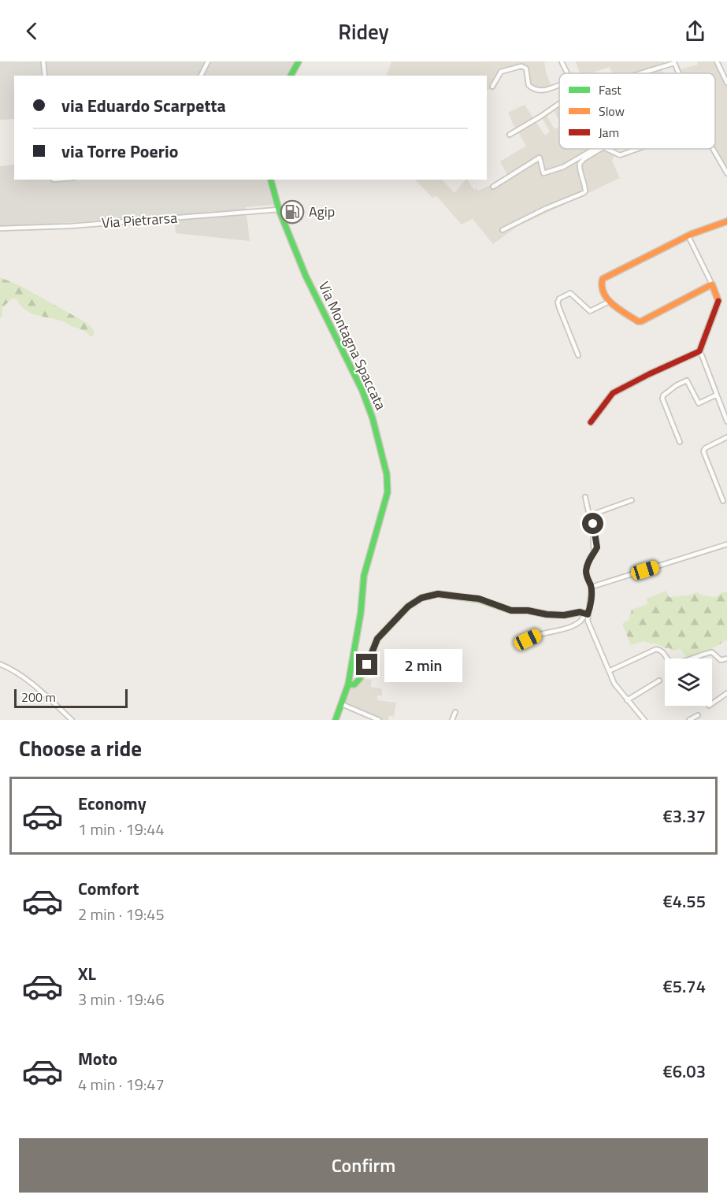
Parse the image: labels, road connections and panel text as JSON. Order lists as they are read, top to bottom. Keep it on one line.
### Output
{"streets":{"street":["Via Pietrarsa","Via Montagna Spaccata"]},"crossings":[["Via Pietrarsa","Via Montagna Spaccata"]],"places":{"fuel station":["Agip"]},"legend":["Fast","Slow","Jam"],"scale_bar":"200 m","page":{"header":"Ridey","banner":["via Eduardo Scarpetta","via Torre Poerio"],"bubble":"2 min","scale":"200 m","heading":"Choose a ride","list":[{"name":"Economy","note":"1 min · 19:44","value":"€3.37"},{"name":"Comfort","note":"2 min · 19:45","value":"€4.55"},{"name":"XL","note":"3 min · 19:46","value":"€5.74"},{"name":"Moto","note":"4 min · 19:47","value":"€6.03"}],"buttons":"Confirm"}}
